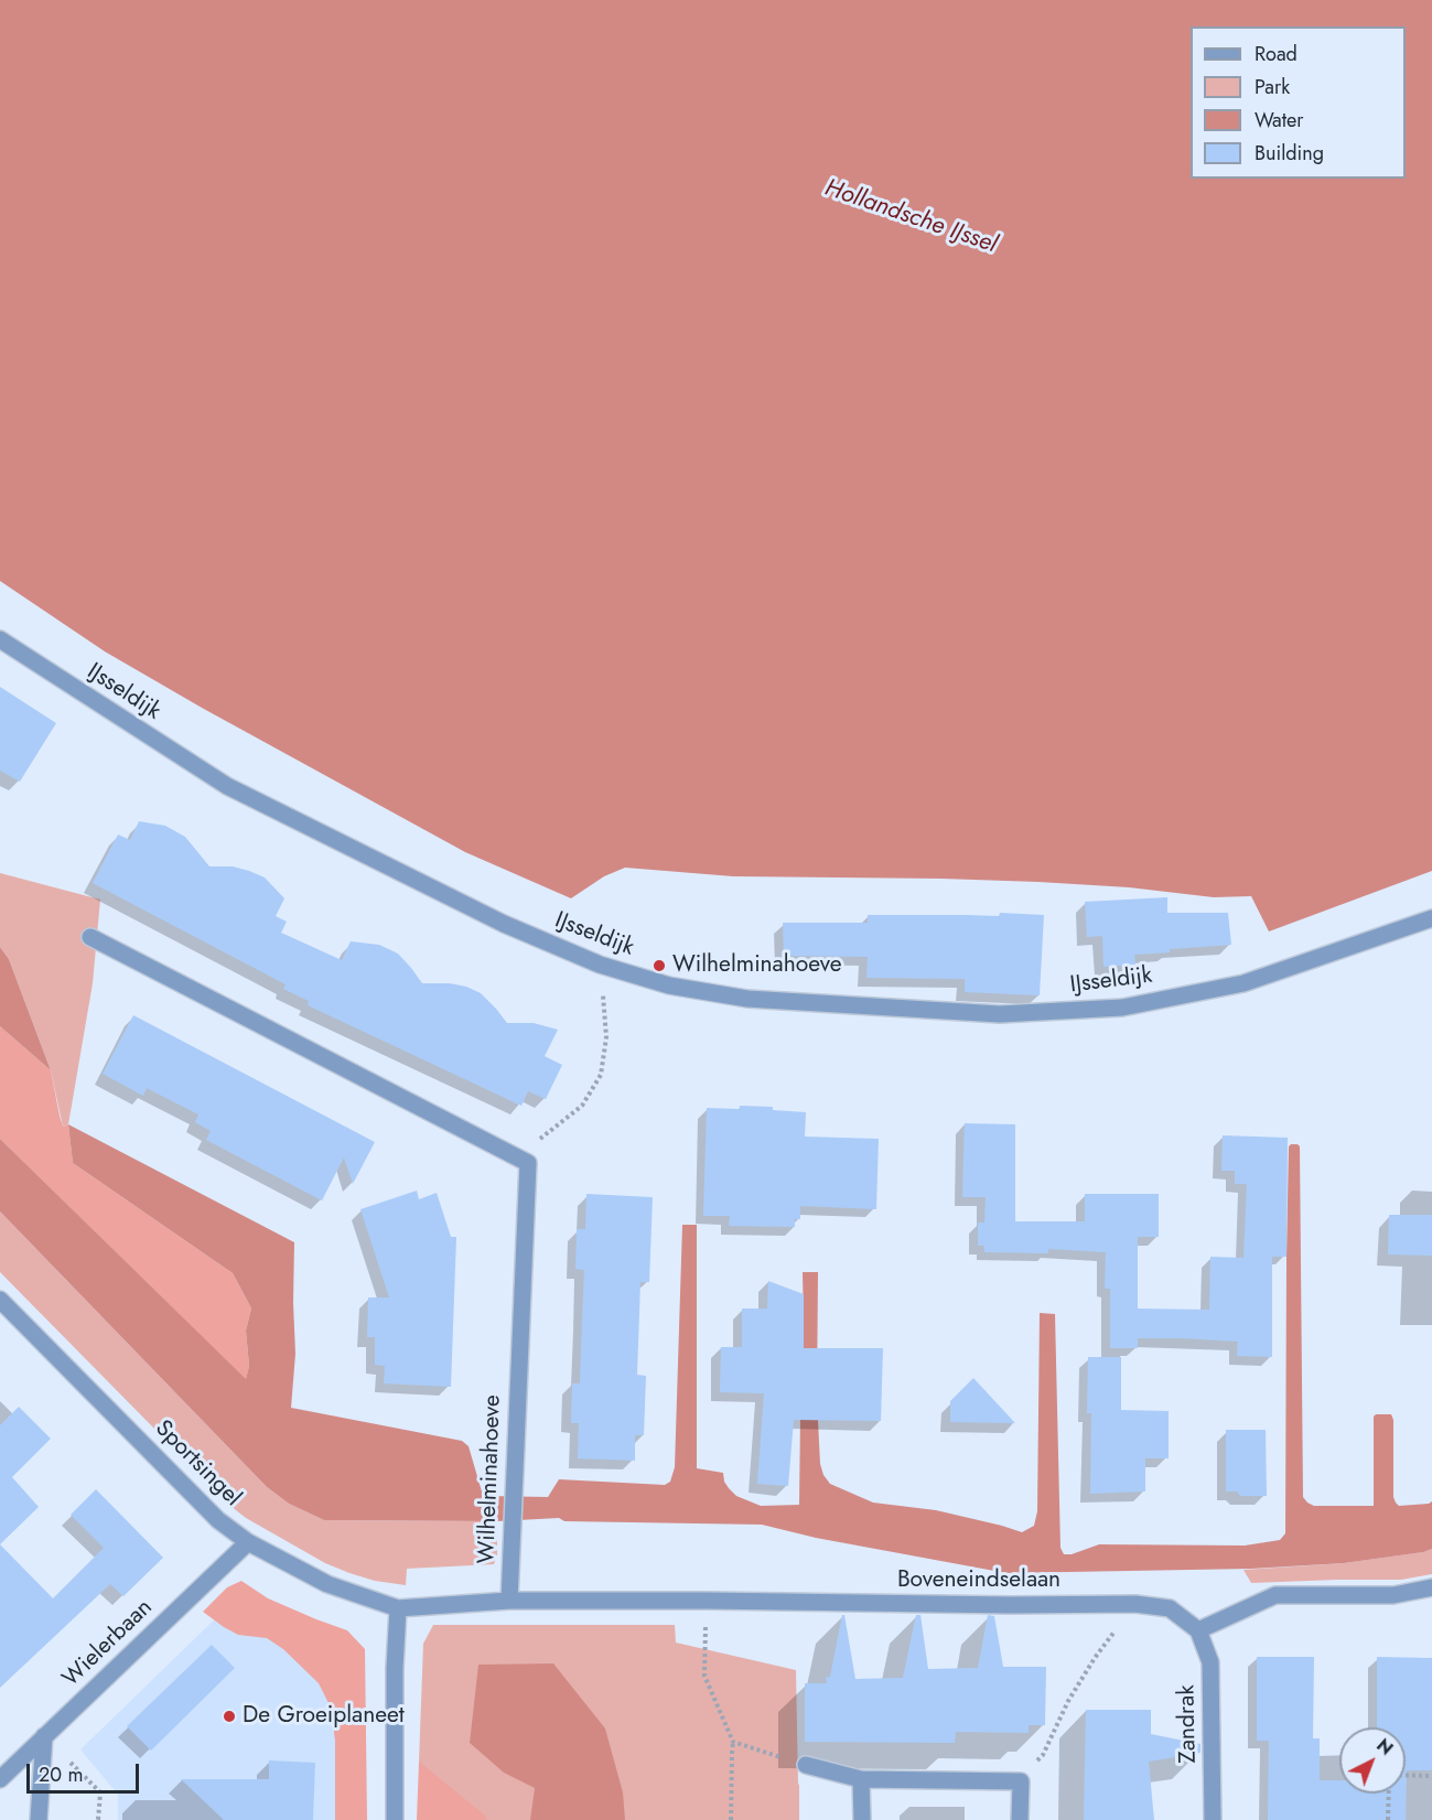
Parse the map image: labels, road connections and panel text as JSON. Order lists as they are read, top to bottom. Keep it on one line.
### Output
{"streets":{"street":["IJsseldijk","Sportsingel","Wilhelminahoeve","Boveneindselaan","Wielerbaan","Zandrak"]},"crossings":[["Sportsingel","Wilhelminahoeve"],["Sportsingel","Boveneindselaan"],["Sportsingel","Wielerbaan"],["Wilhelminahoeve","Boveneindselaan"],["Boveneindselaan","Zandrak"]],"water":["Hollandsche IJssel"],"places":["Wilhelminahoeve","De Groeiplaneet"],"legend":["Road","Park","Water","Building"],"scale_bar":"20 m","north":"top right"}
